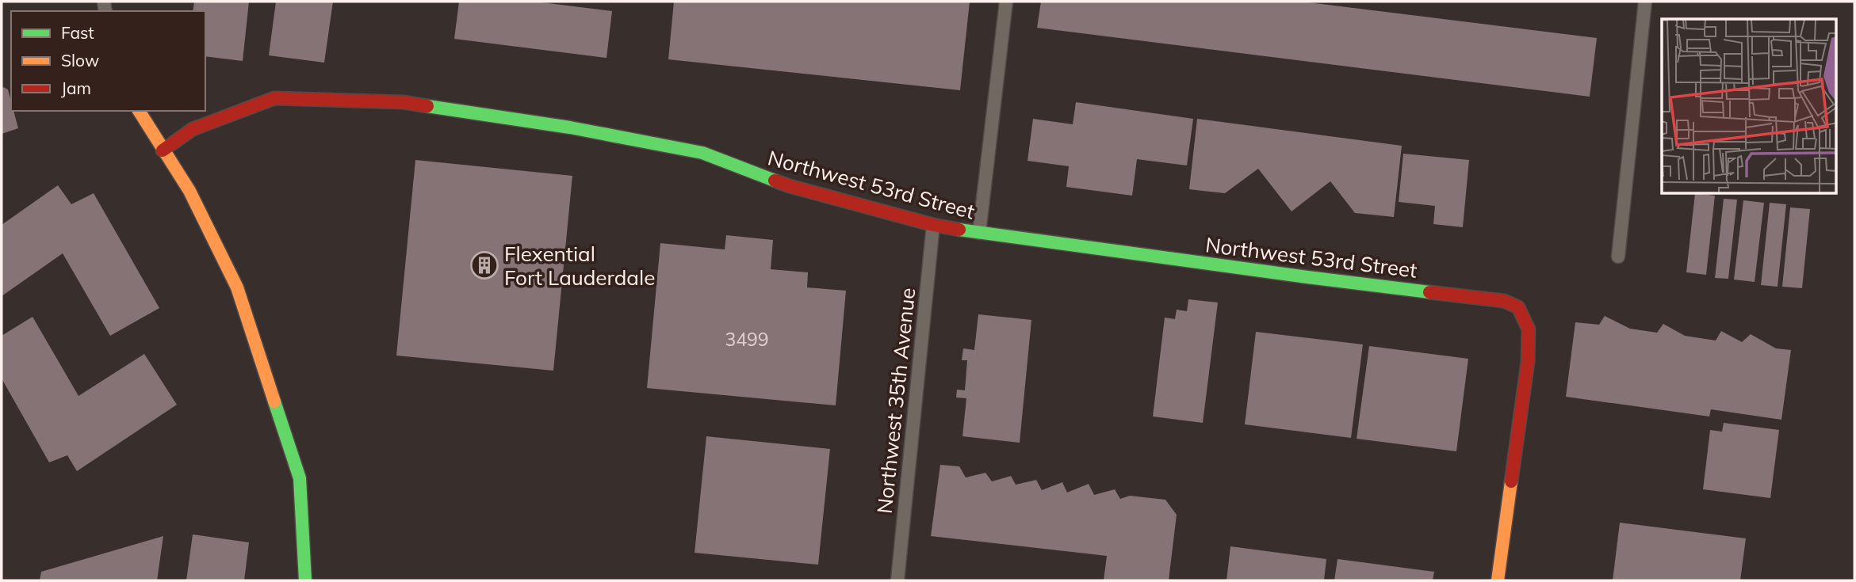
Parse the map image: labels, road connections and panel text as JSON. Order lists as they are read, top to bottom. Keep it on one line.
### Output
{"streets":{"street":["Northwest 53rd Street","Northwest 35th Avenue"]},"crossings":[["Northwest 53rd Street","Northwest 35th Avenue"]],"places":{"building":["Flexential Fort Lauderdale"]},"house_numbers":["3499"],"legend":["Fast","Slow","Jam"]}
